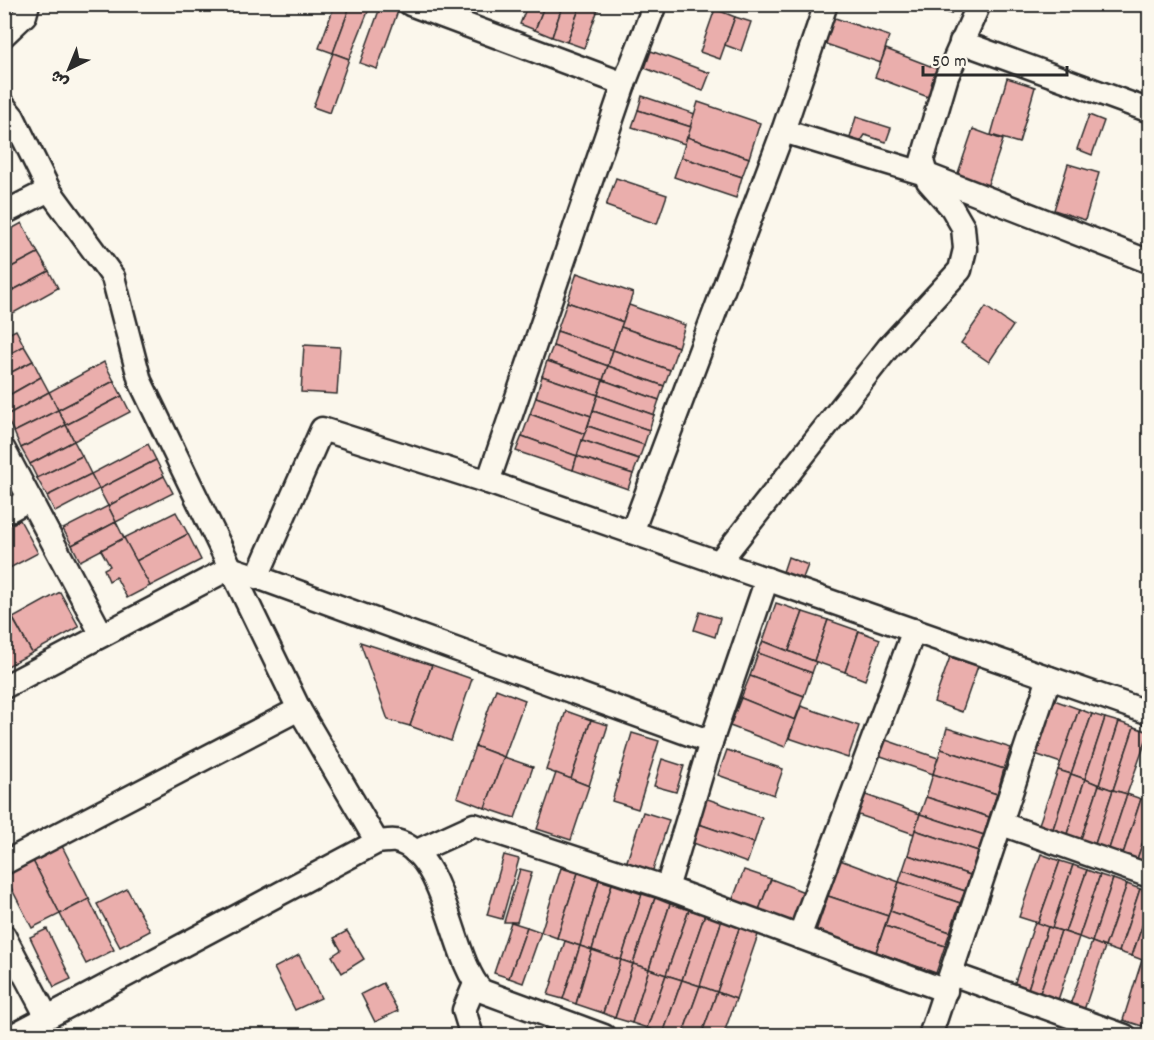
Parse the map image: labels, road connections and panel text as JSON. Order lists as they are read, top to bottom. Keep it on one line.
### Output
{"scale_bar":"50 m","north":"bottom left"}
